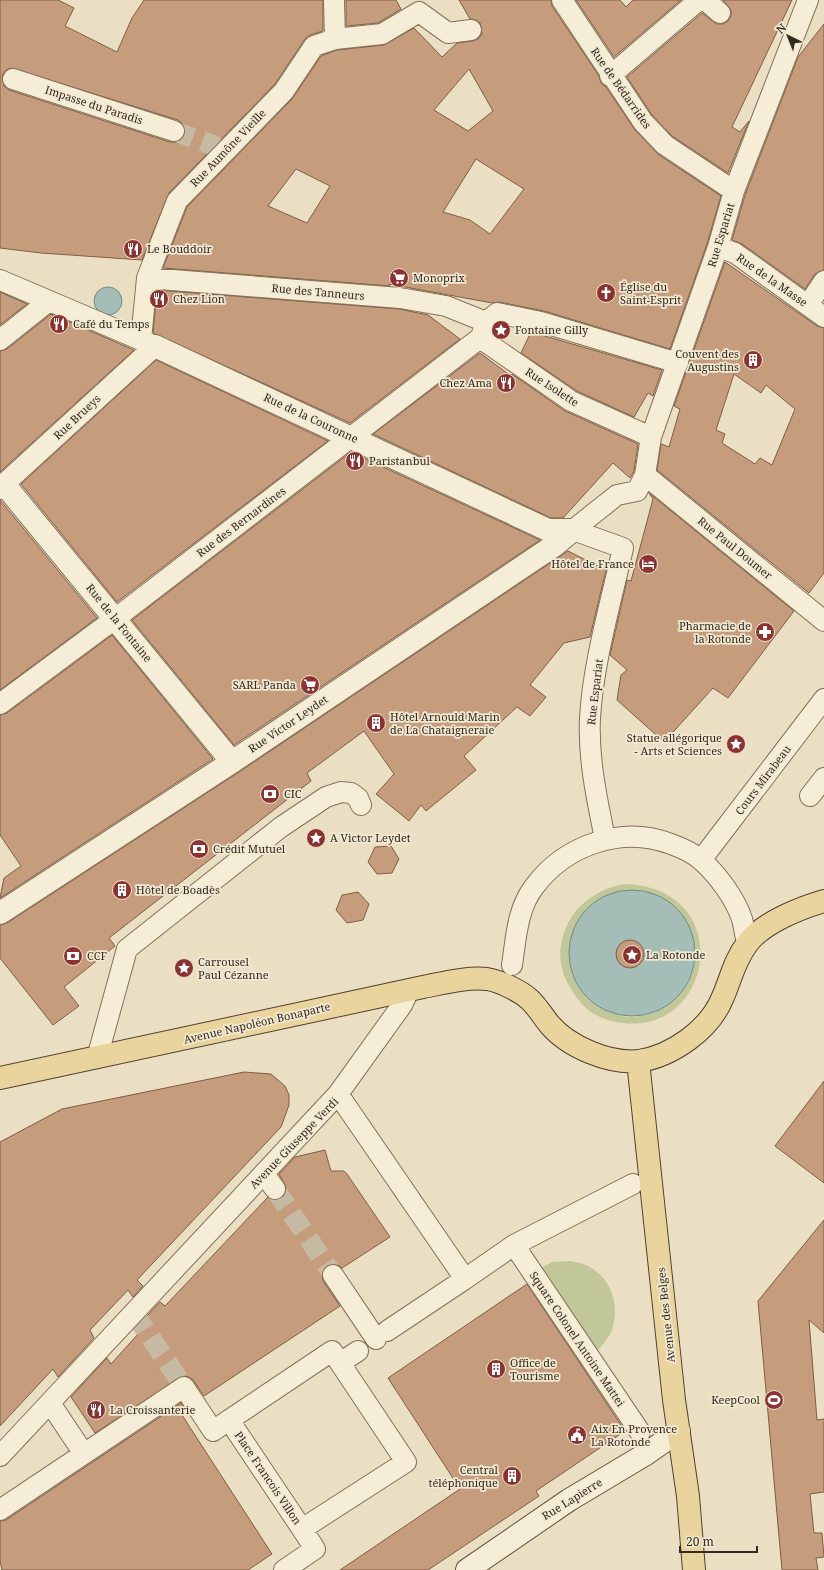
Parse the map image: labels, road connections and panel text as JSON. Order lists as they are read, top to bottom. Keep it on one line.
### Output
{"streets":{"main road":["Avenue Napoléon Bonaparte","Avenue des Belges"],"street":["Rue de Bédarrides","Impasse du Paradis","Rue Aumône Vieille","Rue Espariat","Rue de la Masse","Rue des Tanneurs","Rue Isolette","Rue Brueys","Rue de la Couronne","Rue des Bernardines","Rue Paul Doumer","Rue de la Fontaine","Rue Victor Leydet","Cours Mirabeau","Avenue Giuseppe Verdi","Square Colonel Antoine Mattei","Place Francois Villon","Rue Lapierre"]},"crossings":[["Rue de Bédarrides","Rue Espariat"],["Rue Aumône Vieille","Rue des Tanneurs"],["Rue Aumône Vieille","Rue Brueys"],["Rue Aumône Vieille","Rue de la Couronne"],["Rue Espariat","Rue de la Masse"],["Rue Espariat","Rue des Tanneurs"],["Rue Espariat","Rue Isolette"],["Rue Espariat","Rue de la Couronne"],["Rue Espariat","Rue Paul Doumer"],["Rue Espariat","Rue Victor Leydet"],["Rue des Tanneurs","Rue Isolette"],["Rue des Tanneurs","Rue des Bernardines"],["Rue Isolette","Rue des Bernardines"],["Rue Brueys","Rue de la Couronne"],["Rue Brueys","Rue de la Fontaine"],["Rue de la Couronne","Rue des Bernardines"],["Rue de la Couronne","Rue Victor Leydet"],["Rue des Bernardines","Rue de la Fontaine"],["Rue de la Fontaine","Rue Victor Leydet"],["Avenue Napoléon Bonaparte","Avenue des Belges"],["Avenue des Belges","Rue Lapierre"]],"places":{"restaurant":["Le Bouddoir","Chez Lion","Café du Temps","Chez Ama","Paristanbul","La Croissanterie"],"supermarket":["Monoprix","SARL Panda"],"church":["Église du Saint-Esprit"],"place":["Fontaine Gilly","Statue allégorique - Arts et Sciences","A Victor Leydet","La Rotonde","Carrousel Paul Cézanne"],"building":["Couvent des Augustins","Hôtel Arnould Marin de La Chataigneraie","Hôtel de Boadès","Office de Tourisme","Central téléphonique"],"hotel":["Hôtel de France"],"pharmacy":["Pharmacie de la Rotonde"],"bank":["CIC","Crédit Mutuel","CCF"],"sports":["KeepCool"],"public building":["Aix En Provence La Rotonde"]},"scale_bar":"20 m","north":"top left"}
